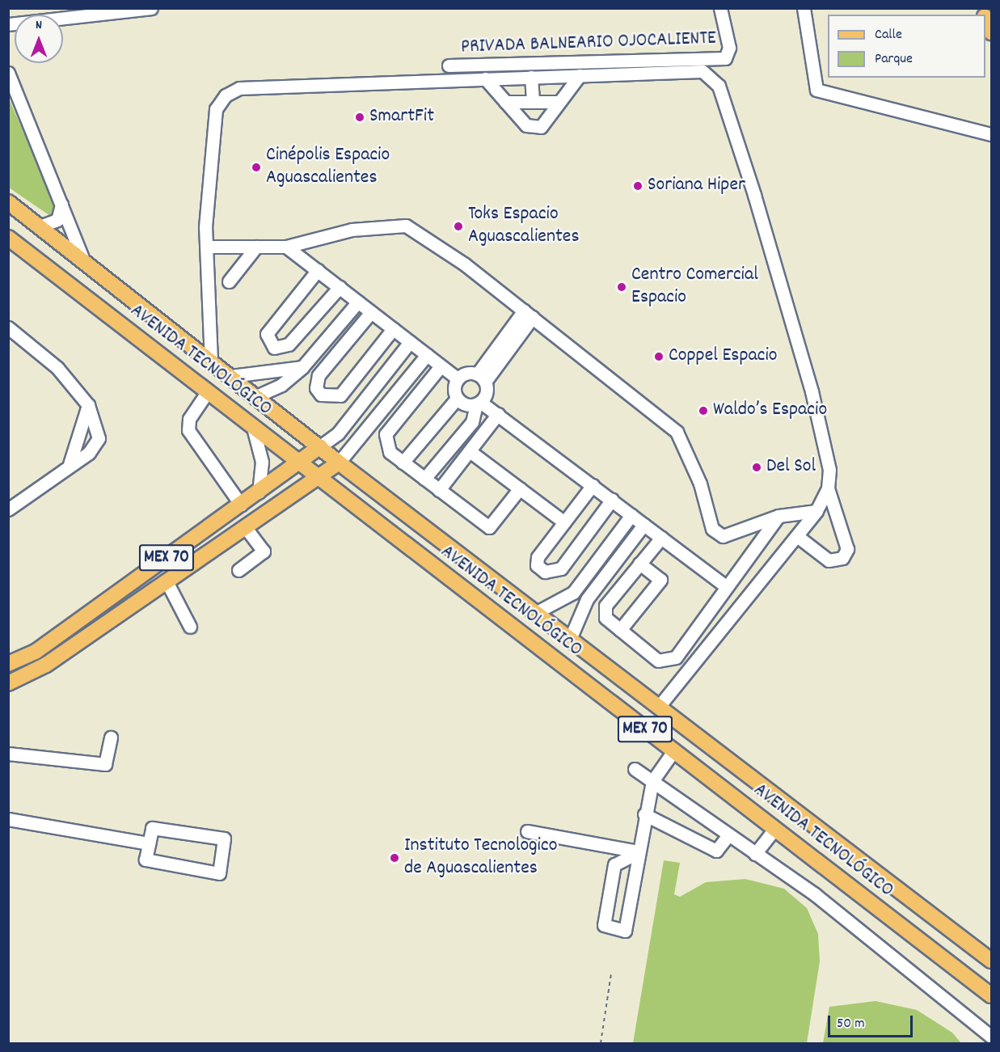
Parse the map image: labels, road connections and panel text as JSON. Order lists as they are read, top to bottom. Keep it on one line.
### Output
{"streets":{"main road":["AVENIDA TECNOLÓGICO","MEX 70"],"street":["PRIVADA BALNEARIO OJOCALIENTE"]},"crossings":[["AVENIDA TECNOLÓGICO","MEX 70"]],"places":["SmartFit","Cinépolis Espacio Aguascalientes","Soriana Hiper","Toks Espacio Aguascalientes","Centro Comercial Espacio","Coppel Espacio","Waldo’s Espacio","Del Sol","Instituto Tecnologico de Aguascalientes"],"legend":["Calle","Parque"],"scale_bar":"50 m","north":"top"}
